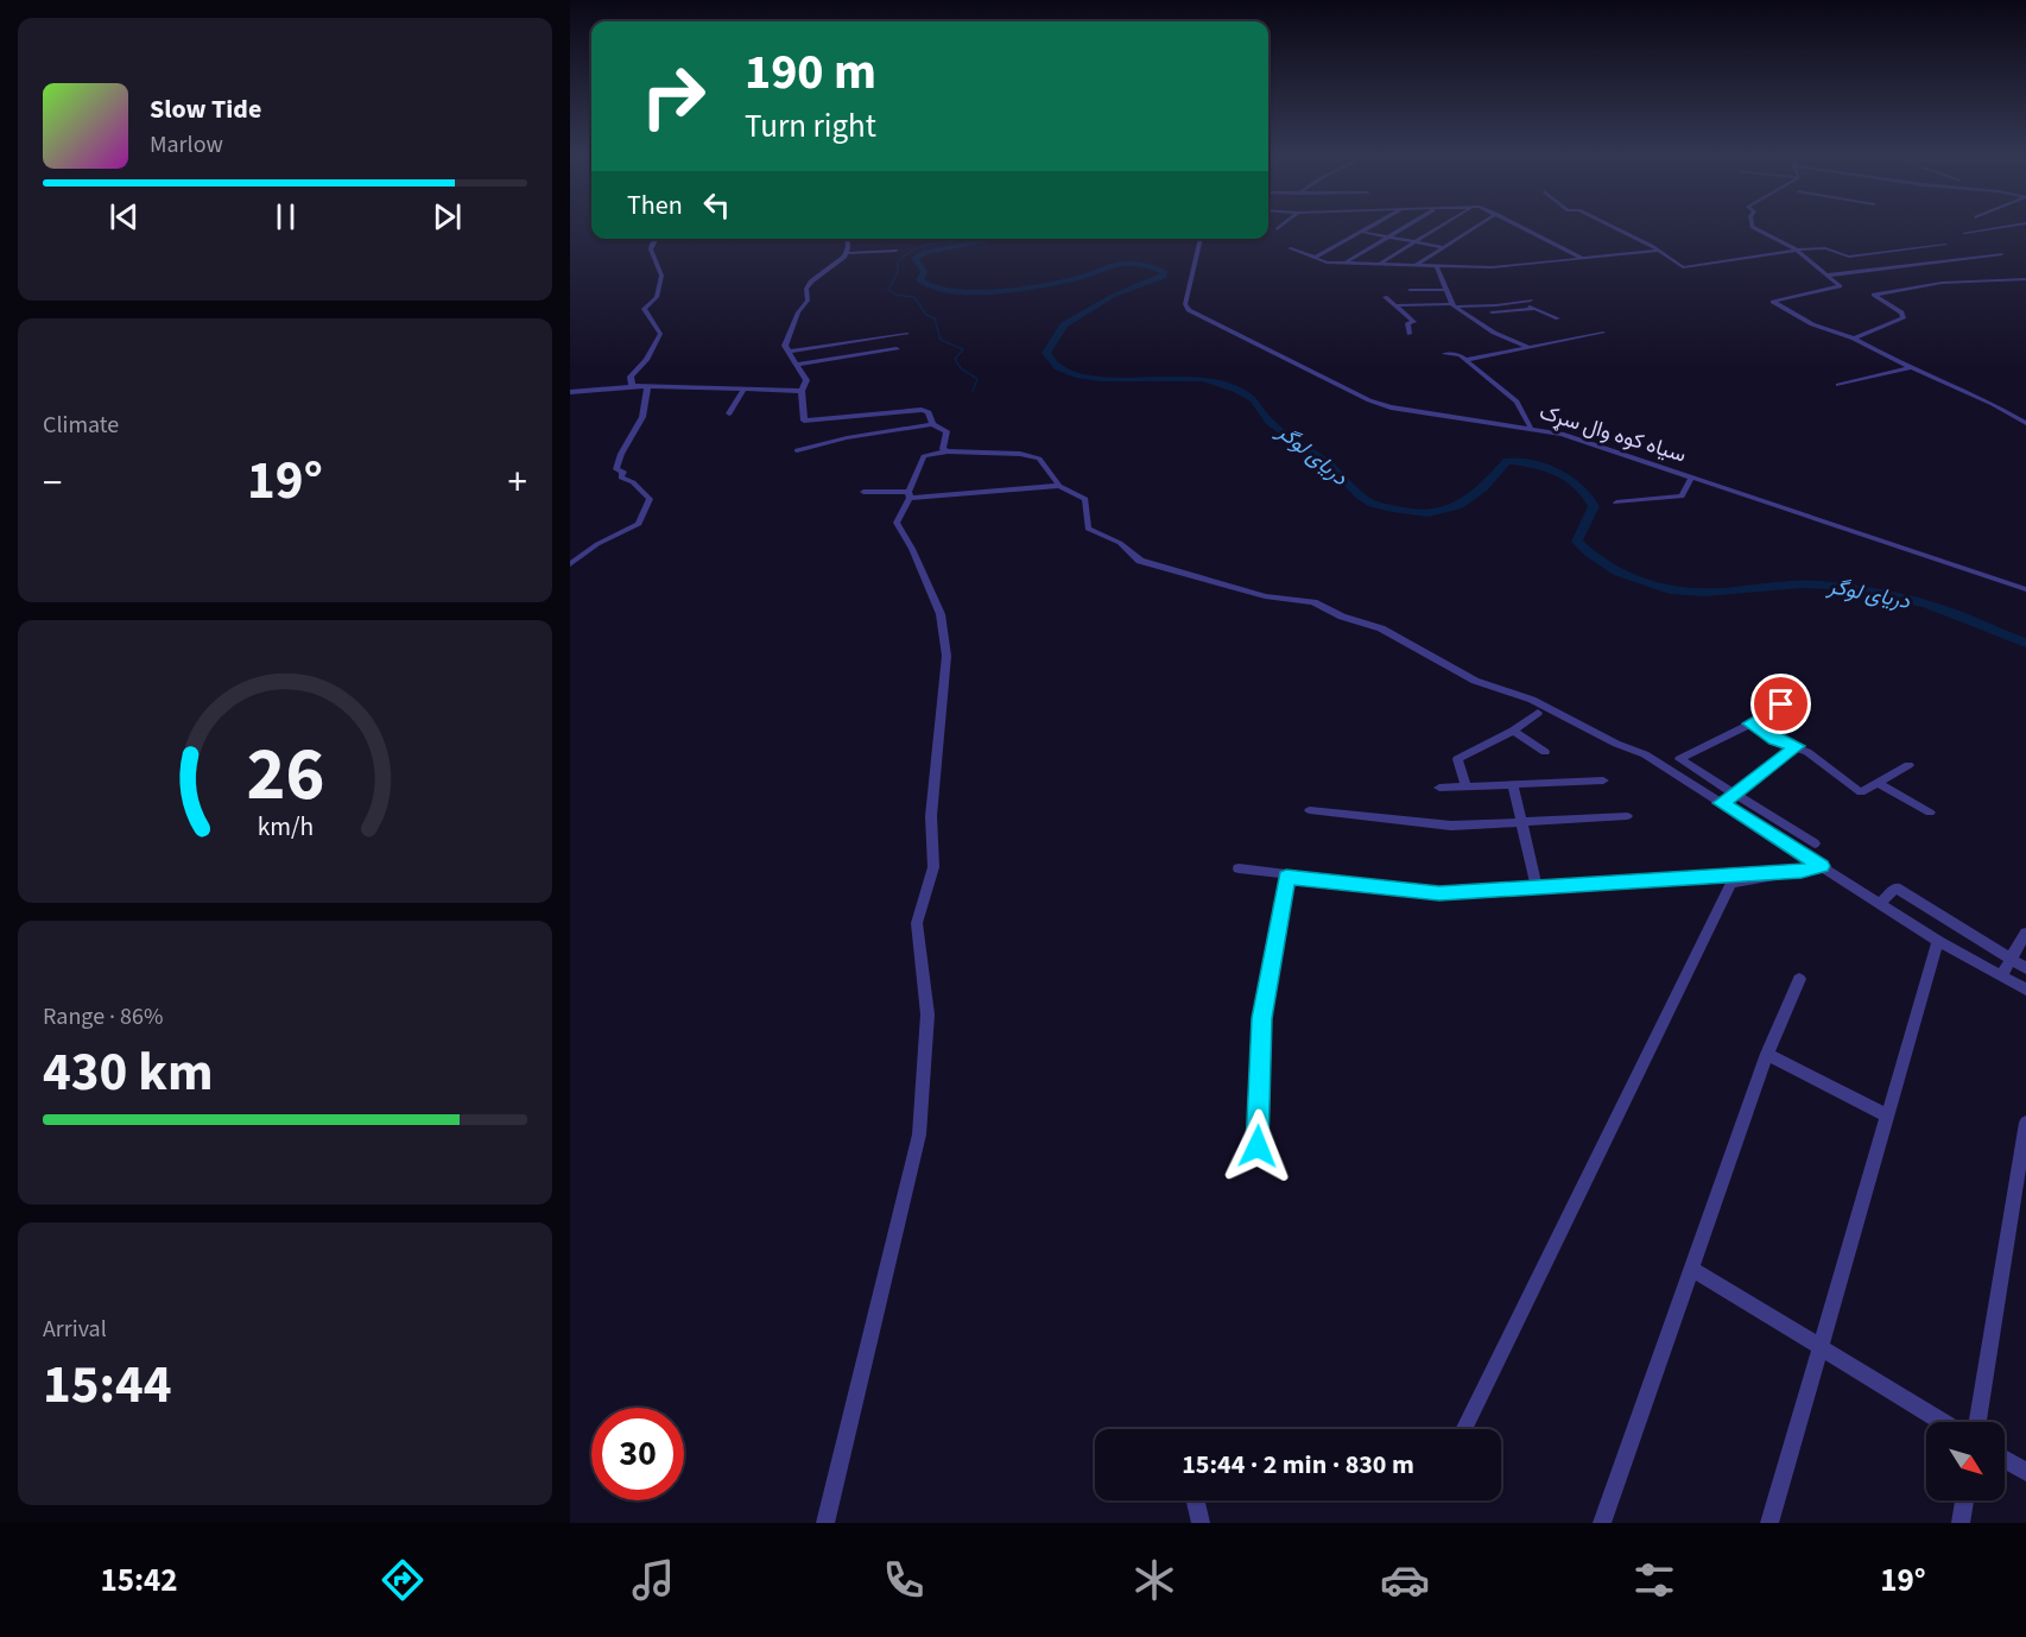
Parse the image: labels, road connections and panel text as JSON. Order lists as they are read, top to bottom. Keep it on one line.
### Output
{"streets":{"street":["سیاه کوه وال سړک"]},"water":["دریای لوگر"],"north":"bottom right","page":{"turn":["190 m","Turn right"],"song":["Slow Tide","Marlow"],"then":"Then","tile":["Climate",["Range · 86%","430 km"],["Arrival","15:44"]],"heat":["−","19°","+"],"limit":"30","trip":"15:44 · 2 min · 830 m","tabs":["15:42","19°"],"gauge":["26","km/h"]}}
